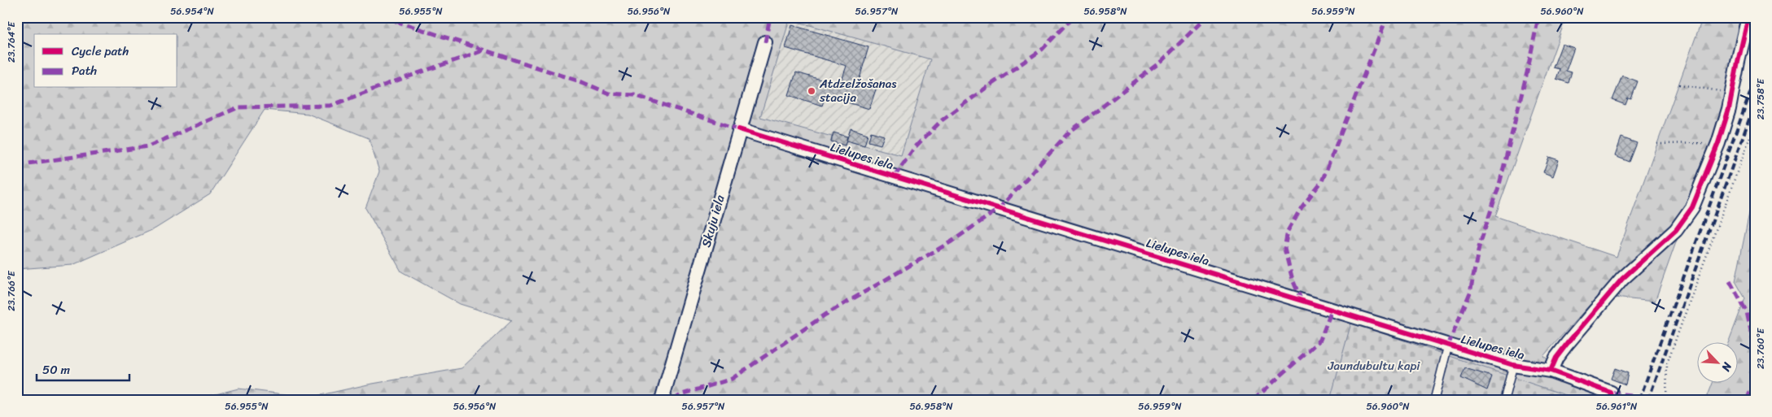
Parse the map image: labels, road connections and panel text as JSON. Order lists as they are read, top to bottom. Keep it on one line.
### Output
{"streets":{"street":["Lielupes iela","Skuju iela"]},"crossings":[["Lielupes iela","Skuju iela"]],"parks":["Jaundubultu kapi"],"places":["Atdzelžošanas stacija"],"legend":["Cycle path","Path"],"scale_bar":"50 m","north":"bottom right","coordinates":["56.954°N","56.955°N","56.956°N","56.957°N","56.958°N","56.959°N","56.960°N","23.764°E","23.758°E","23.766°E","23.760°E","56.961°N"]}
